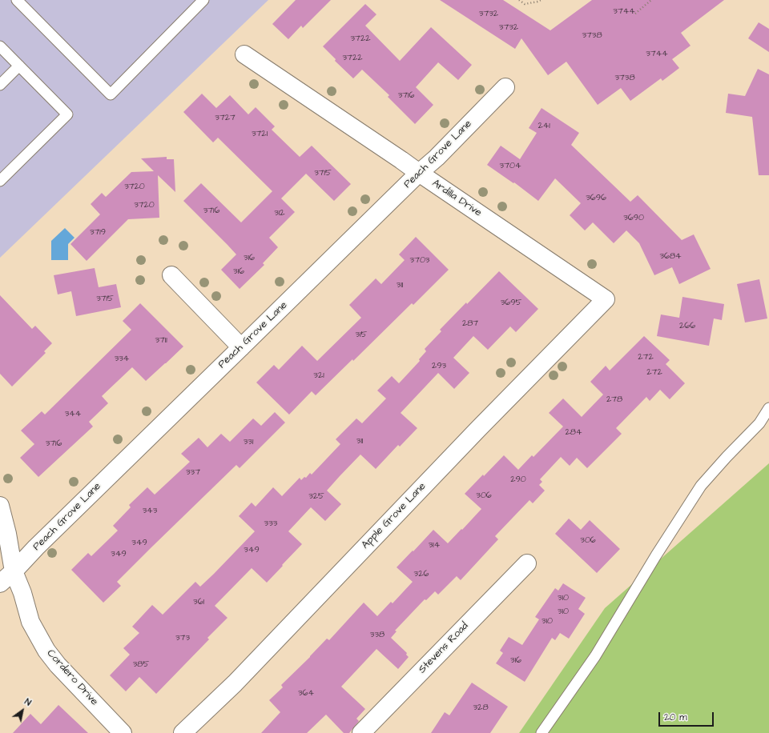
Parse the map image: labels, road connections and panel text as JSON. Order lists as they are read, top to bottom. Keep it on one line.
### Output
{"streets":{"street":["Peach Grove Lane","Ardilla Drive","Apple Grove Lane","Stevens Road","Cordero Drive"]},"crossings":[["Peach Grove Lane","Ardilla Drive"],["Peach Grove Lane","Cordero Drive"],["Ardilla Drive","Apple Grove Lane"]],"house_numbers":["3744","3732","3732","3738","3722","3744","3722","3738","3716","3727","241","3721","3704","3715","3720","3696","3720","3716","312","3690","3719","3684","316","3703","316","311","3715","3695","287","266","315","3711","272","334","293","272","321","278","344","284","311","331","3716","337","290","306","325","343","333","306","349","314","349","349","326","310","361","310","310","338","373","316","385","364","328"],"scale_bar":"20 m","north":"top right"}
